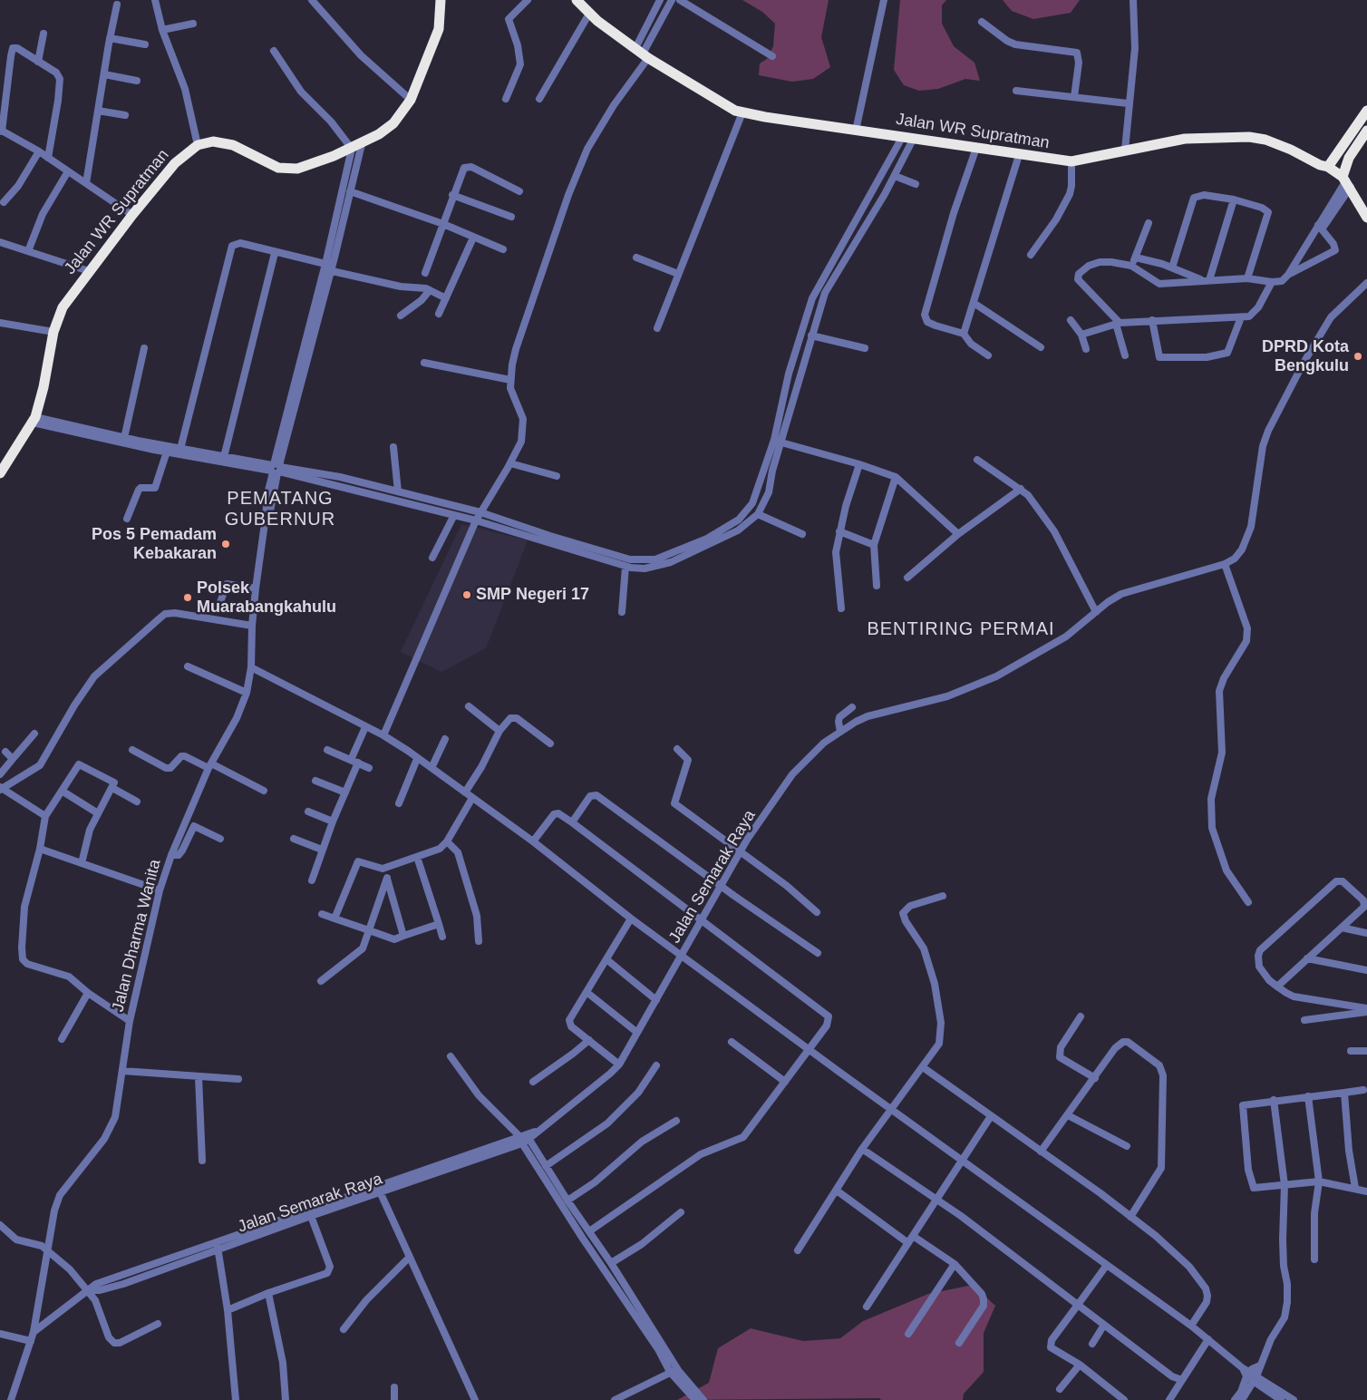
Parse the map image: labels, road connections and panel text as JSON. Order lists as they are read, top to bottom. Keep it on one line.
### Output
{"streets":{"highway":["Jalan WR Supratman"],"street":["Jalan Semarak Raya","Jalan Dharma Wanita"]},"crossings":[["Jalan Semarak Raya","Jalan Dharma Wanita"]],"districts":["PEMATANG GUBERNUR","BENTIRING PERMAI"],"places":["DPRD Kota Bengkulu","Pos 5 Pemadam Kebakaran","SMP Negeri 17","Polsek Muarabangkahulu"]}
